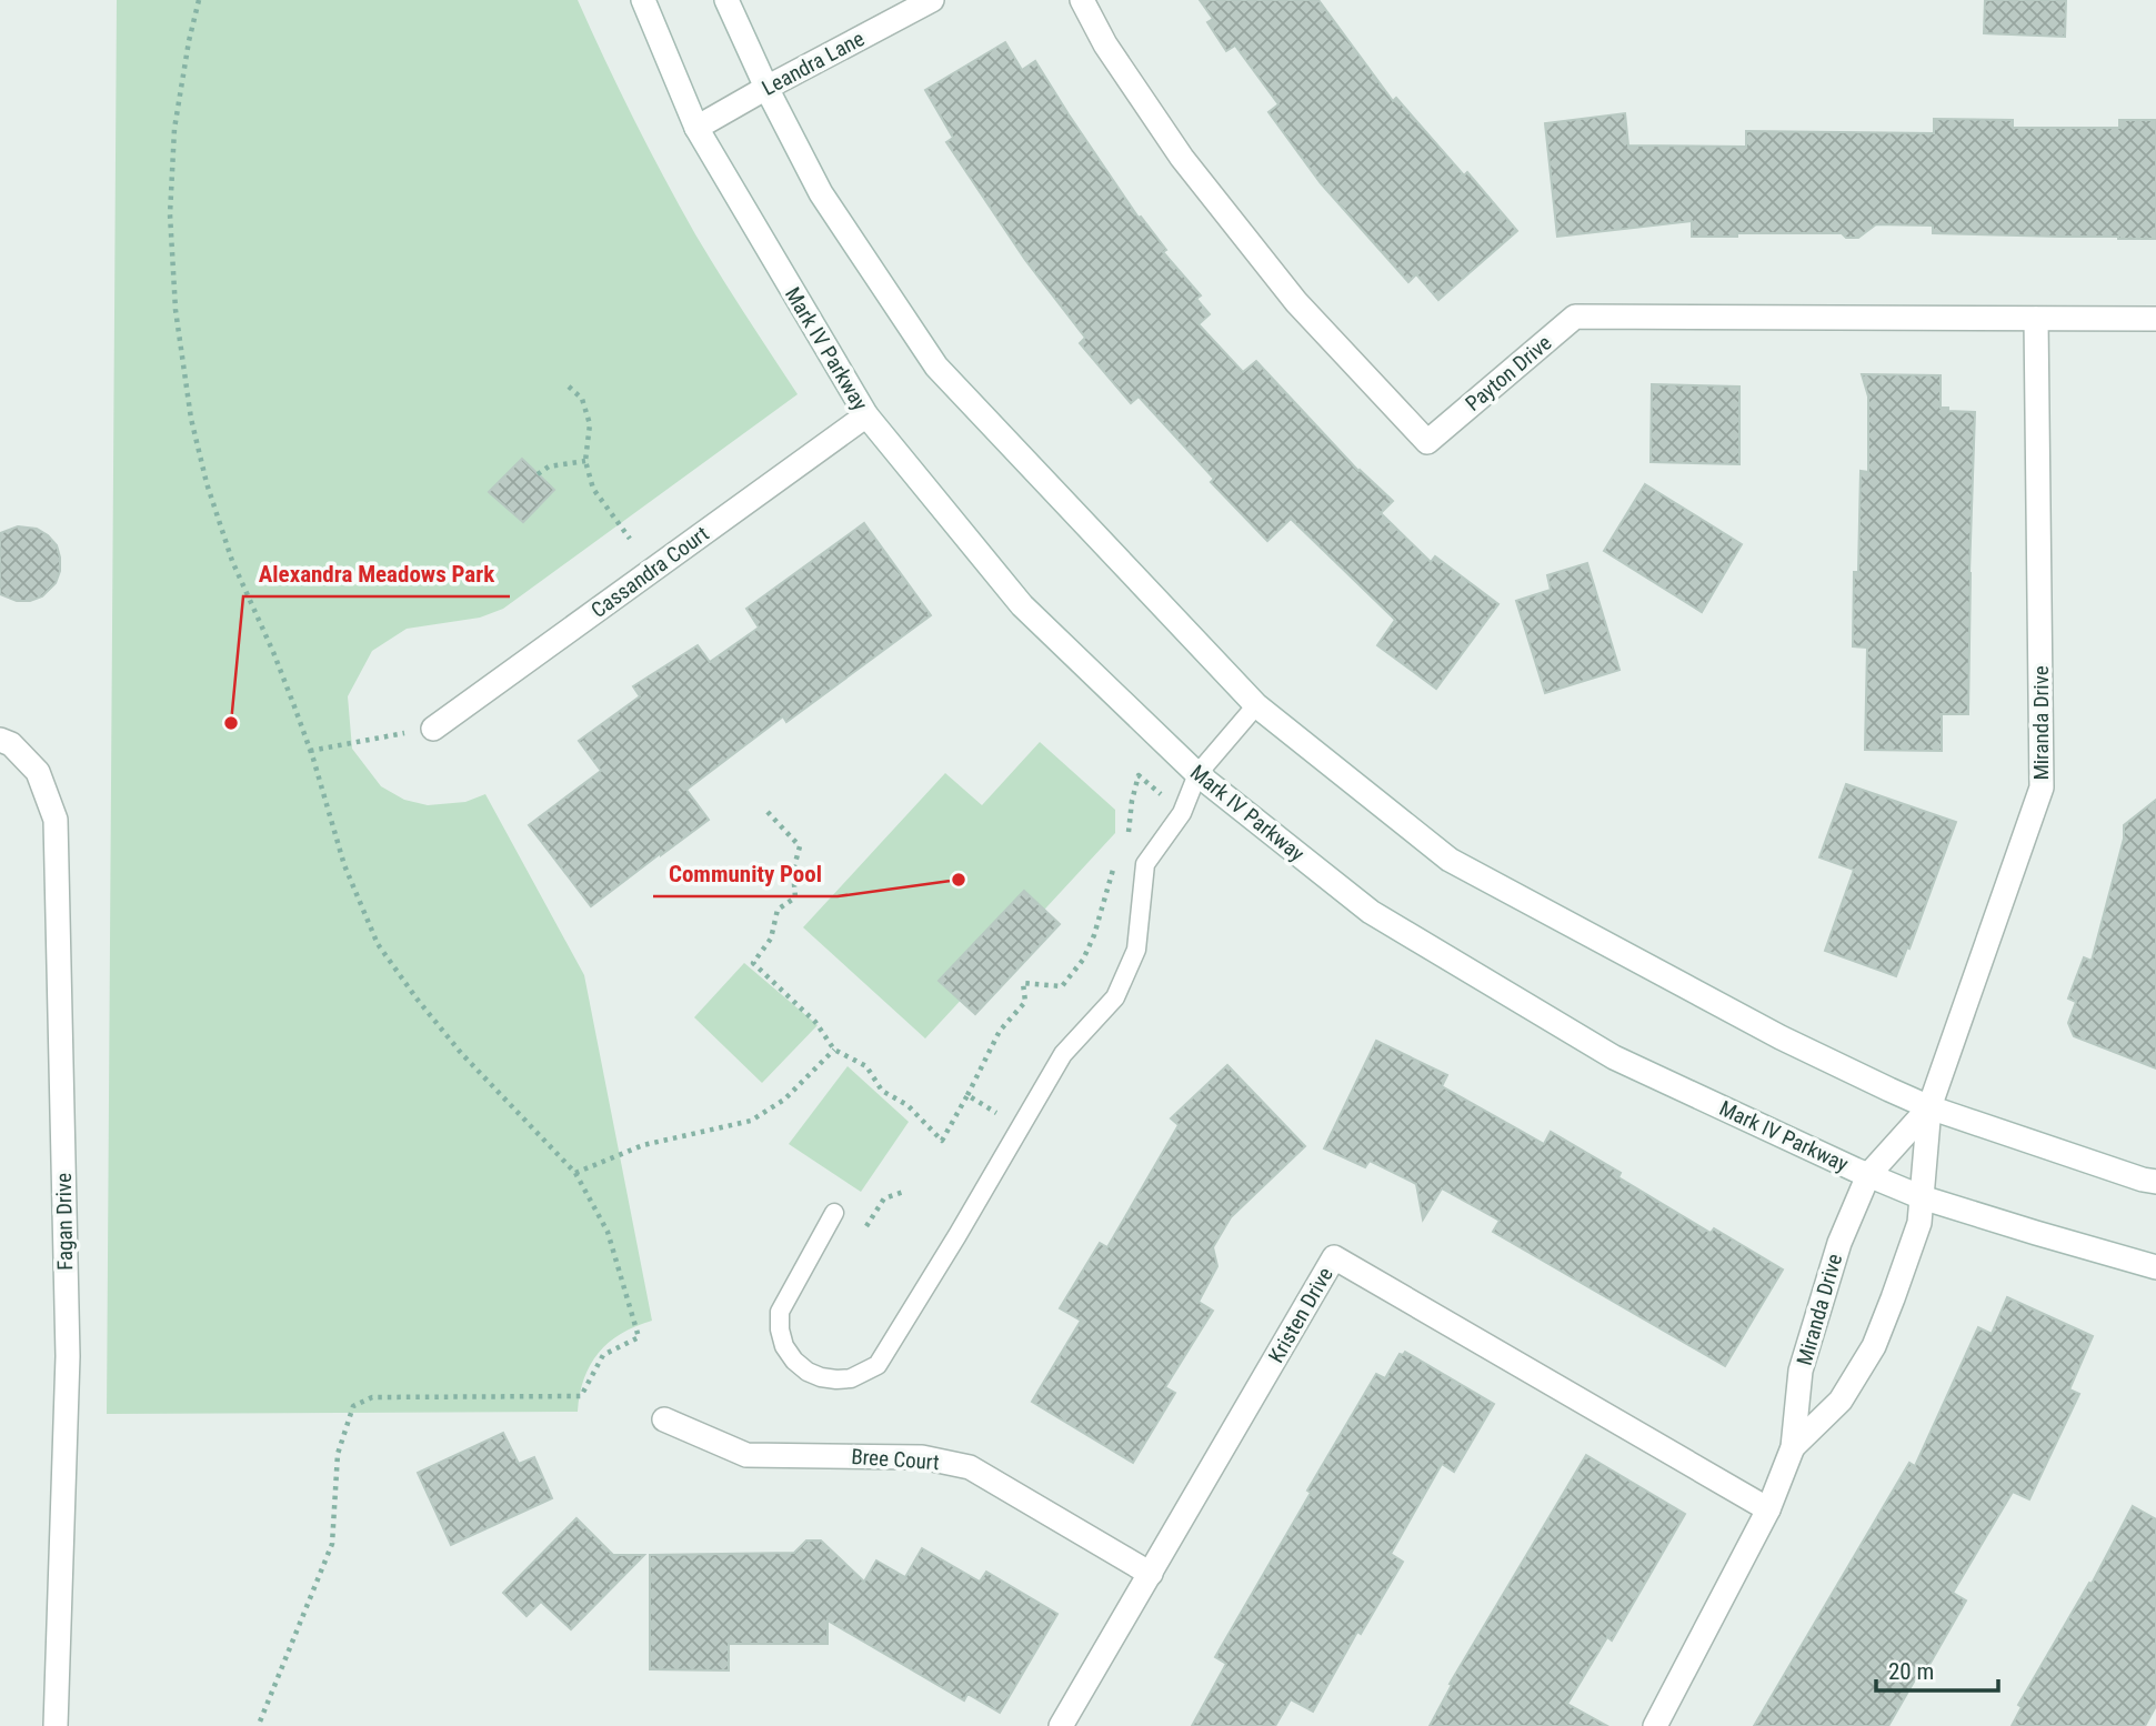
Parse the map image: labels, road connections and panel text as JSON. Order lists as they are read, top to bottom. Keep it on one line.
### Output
{"streets":{"street":["Leandra Lane","Mark IV Parkway","Payton Drive","Cassandra Court","Miranda Drive","Fagan Drive","Kristen Drive","Bree Court"]},"crossings":[["Leandra Lane","Mark IV Parkway"],["Mark IV Parkway","Cassandra Court"],["Mark IV Parkway","Miranda Drive"],["Payton Drive","Miranda Drive"],["Miranda Drive","Kristen Drive"],["Kristen Drive","Bree Court"]],"places":["Alexandra Meadows Park","Community Pool"],"scale_bar":"20 m"}
